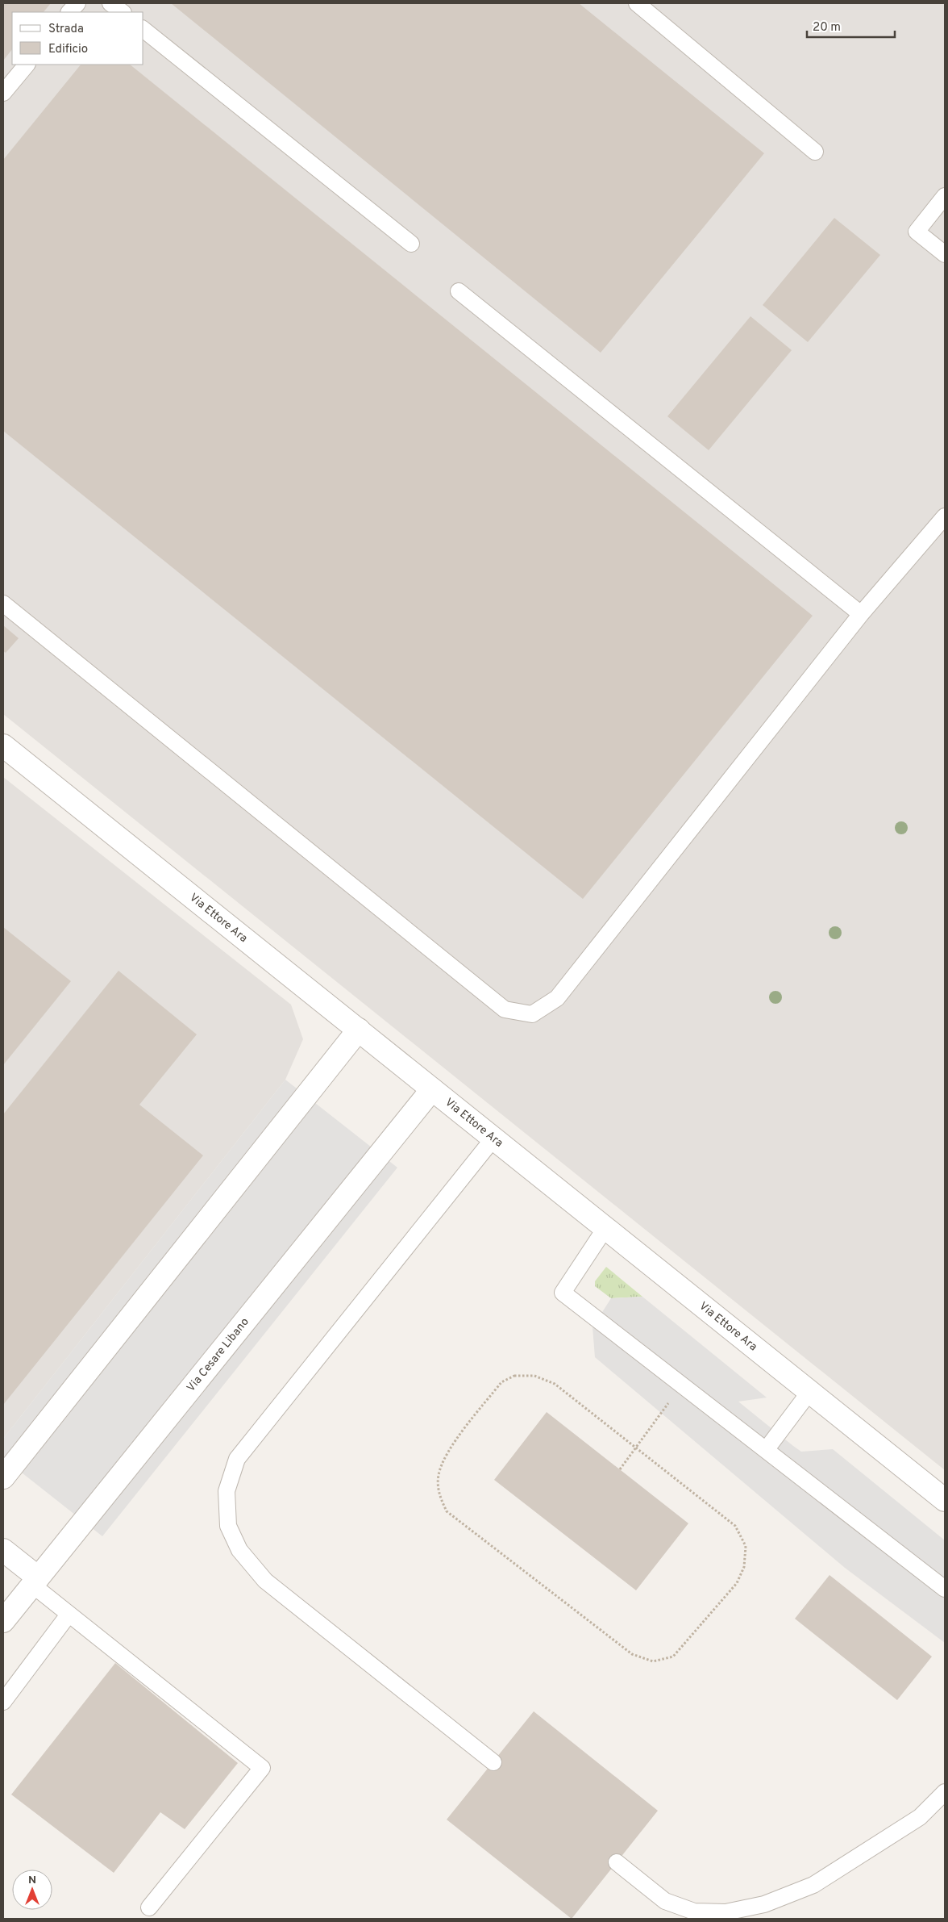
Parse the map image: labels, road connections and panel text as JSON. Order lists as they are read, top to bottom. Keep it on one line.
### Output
{"streets":{"street":["Via Ettore Ara","Via Cesare Libano"]},"crossings":[["Via Ettore Ara","Via Cesare Libano"]],"legend":["Strada","Edificio"],"scale_bar":"20 m","north":"top"}
